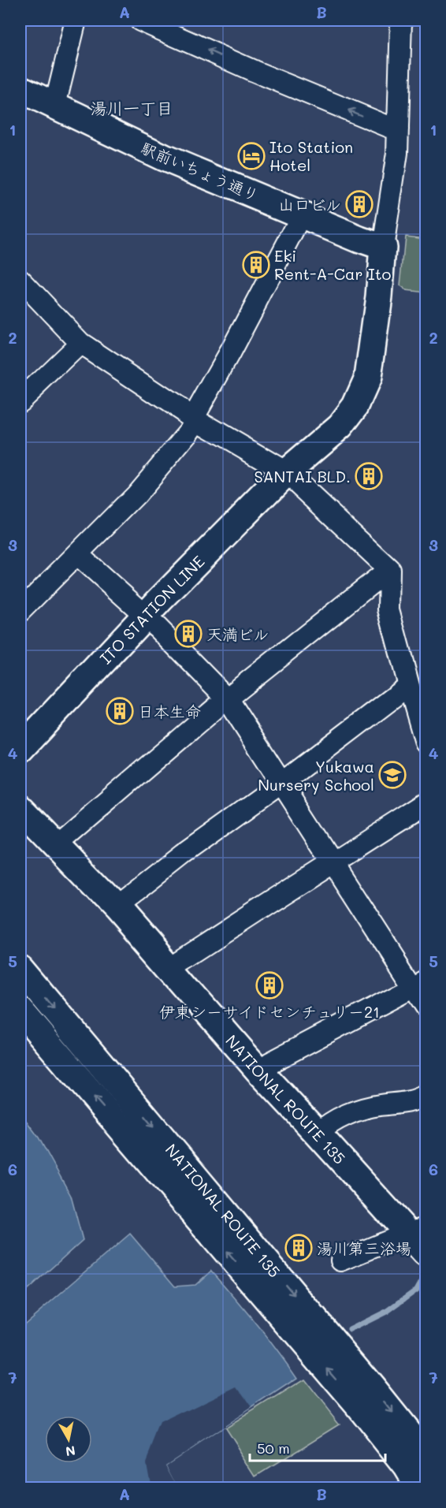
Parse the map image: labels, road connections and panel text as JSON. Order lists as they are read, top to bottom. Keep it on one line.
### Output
{"streets":{"main road":["駅前いちょう通り","ITO STATION LINE","NATIONAL ROUTE 135"]},"crossings":[["駅前いちょう通り","ITO STATION LINE"]],"districts":["湯川一丁目"],"places":{"hotel":["Ito Station Hotel"],"building":["山口ビル","Eki Rent-A-Car Ito","SANTAI BLD.","天満ビル","日本生命","伊東シーサイドセンチュリー21","湯川第三浴場"],"school or university":["Yukawa Nursery School"]},"scale_bar":"50 m","north":"bottom","grid":{"columns":["A","B"],"rows":["1","2","3","4","5","6","7"]}}
